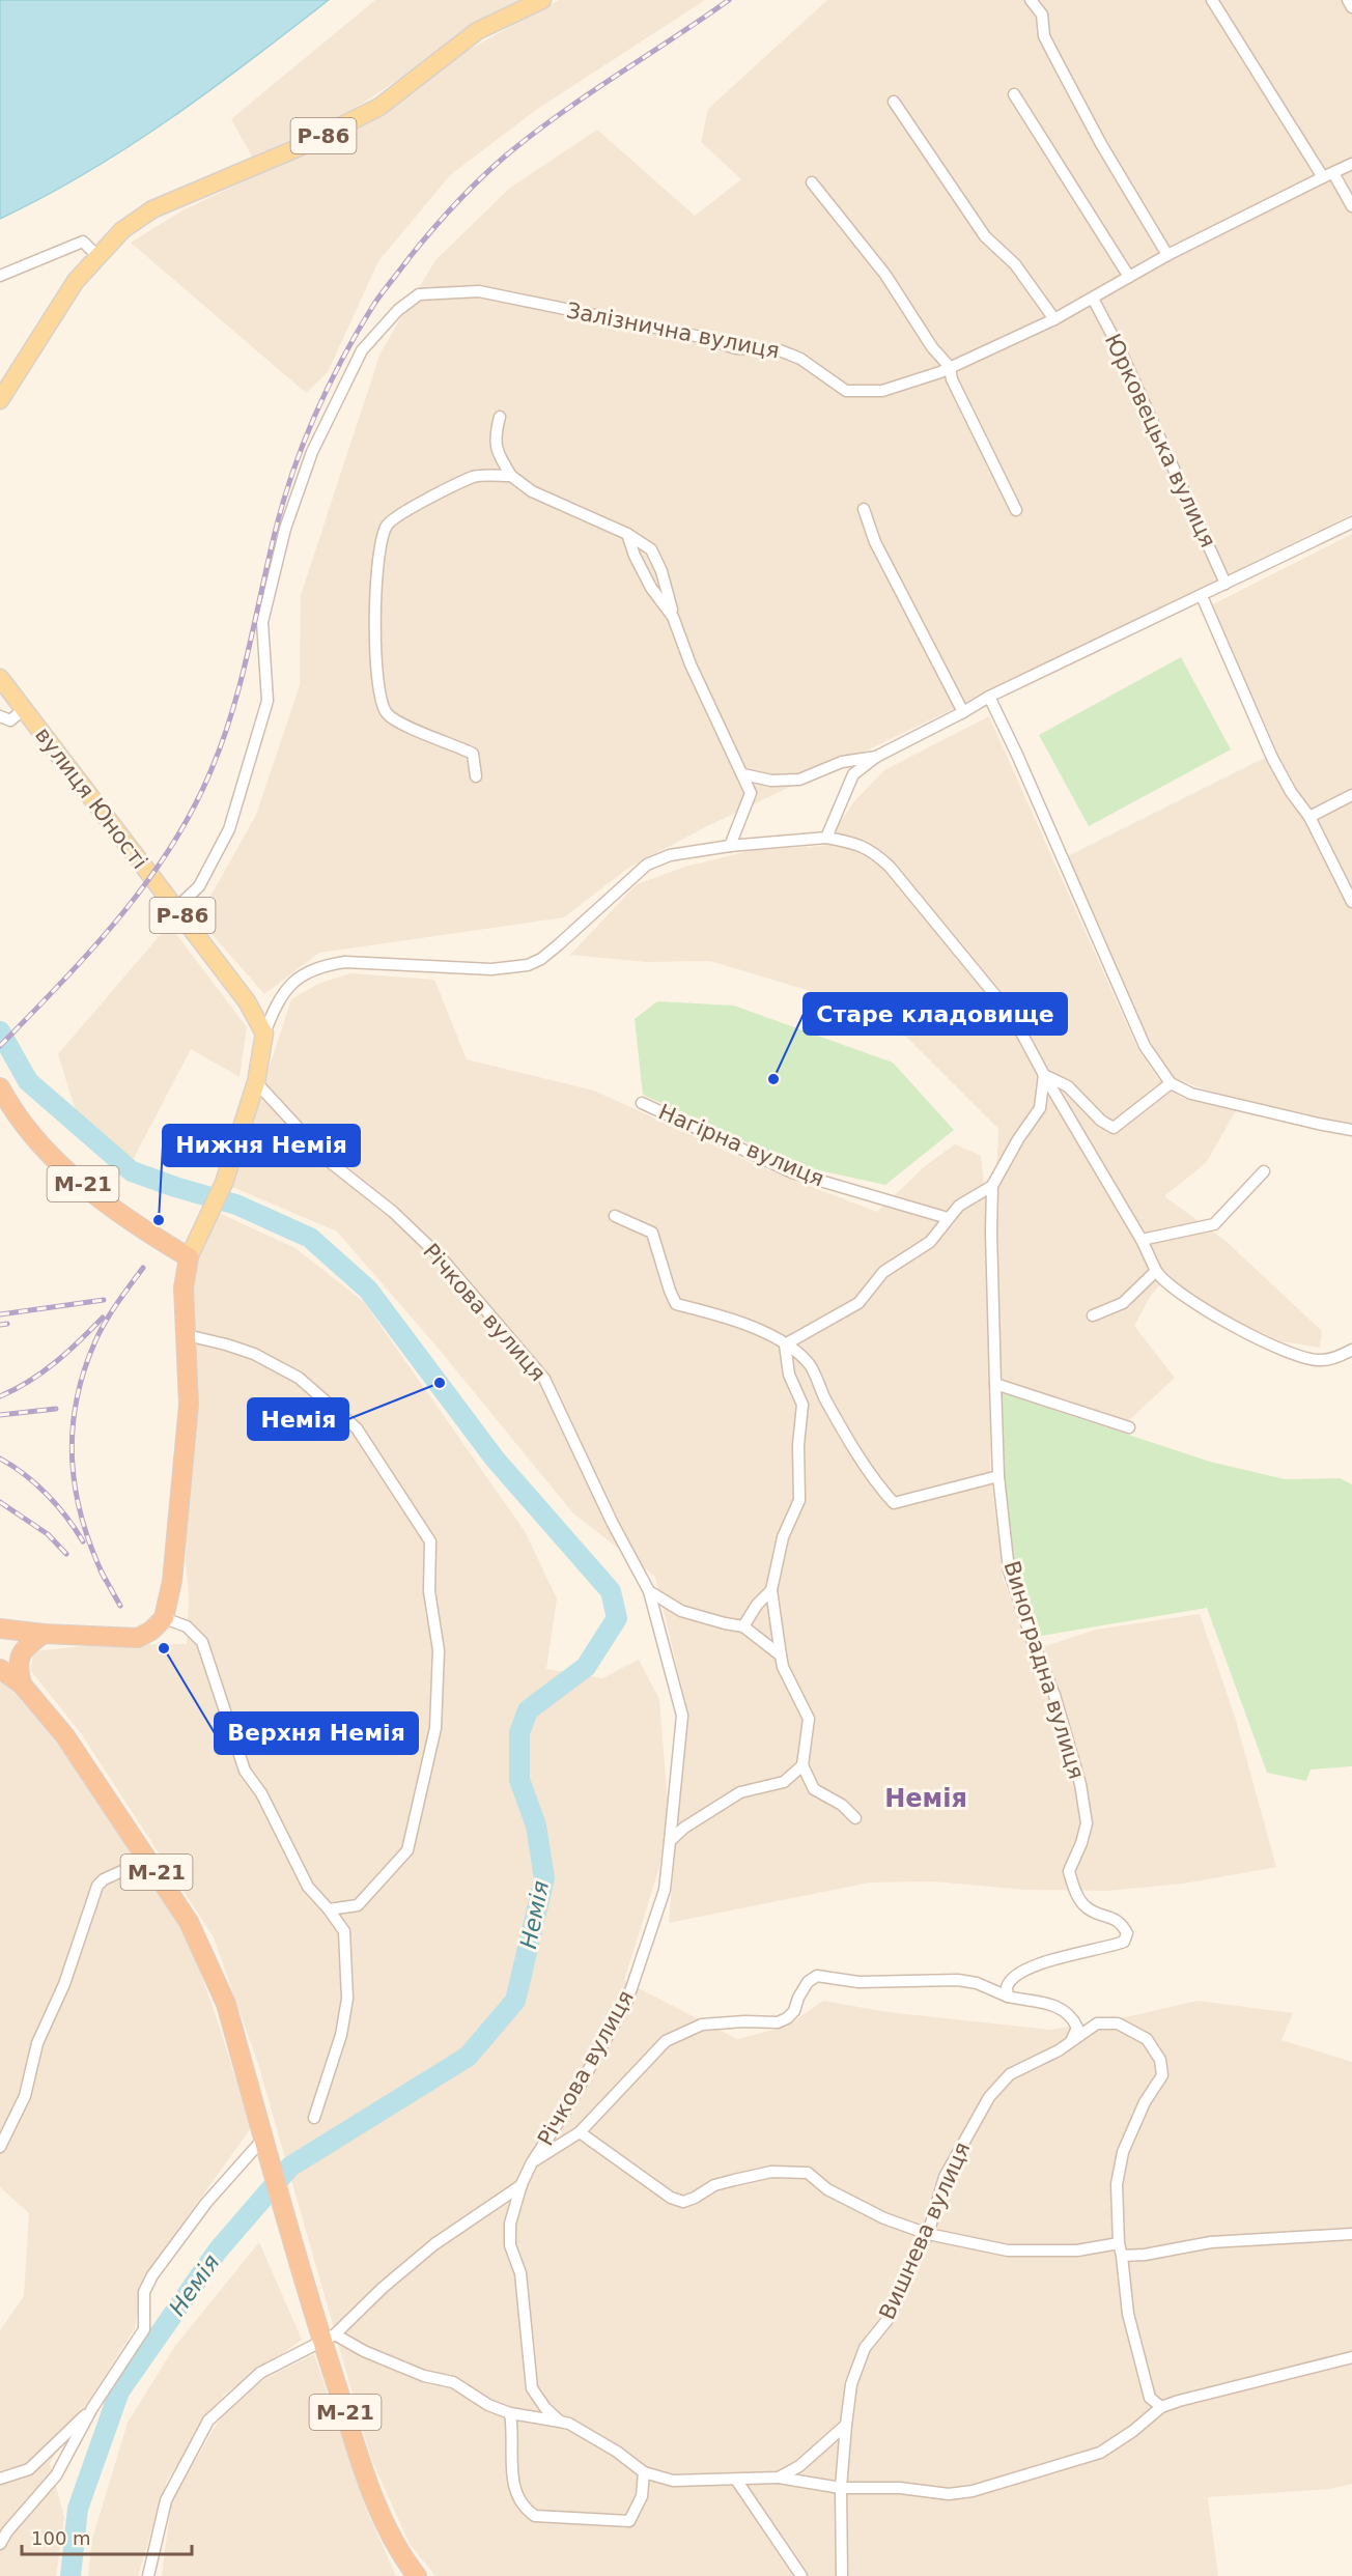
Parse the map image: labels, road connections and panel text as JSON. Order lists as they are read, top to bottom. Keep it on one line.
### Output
{"streets":{"highway":["М-21"],"main road":["Р-86","вулиця Юності"],"street":["Залізнична вулиця","Юрковецька вулиця","Нагірна вулиця","Річкова вулиця","Виноградна вулиця","Вишнева вулиця"]},"crossings":[["Залізнична вулиця","Юрковецька вулиця"],["Залізнична вулиця","вулиця Юності"]],"districts":["Немія"],"water":["Немія"],"places":["Старе кладовище","Нижня Немія","Немія","Верхня Немія"],"scale_bar":"100 m"}
